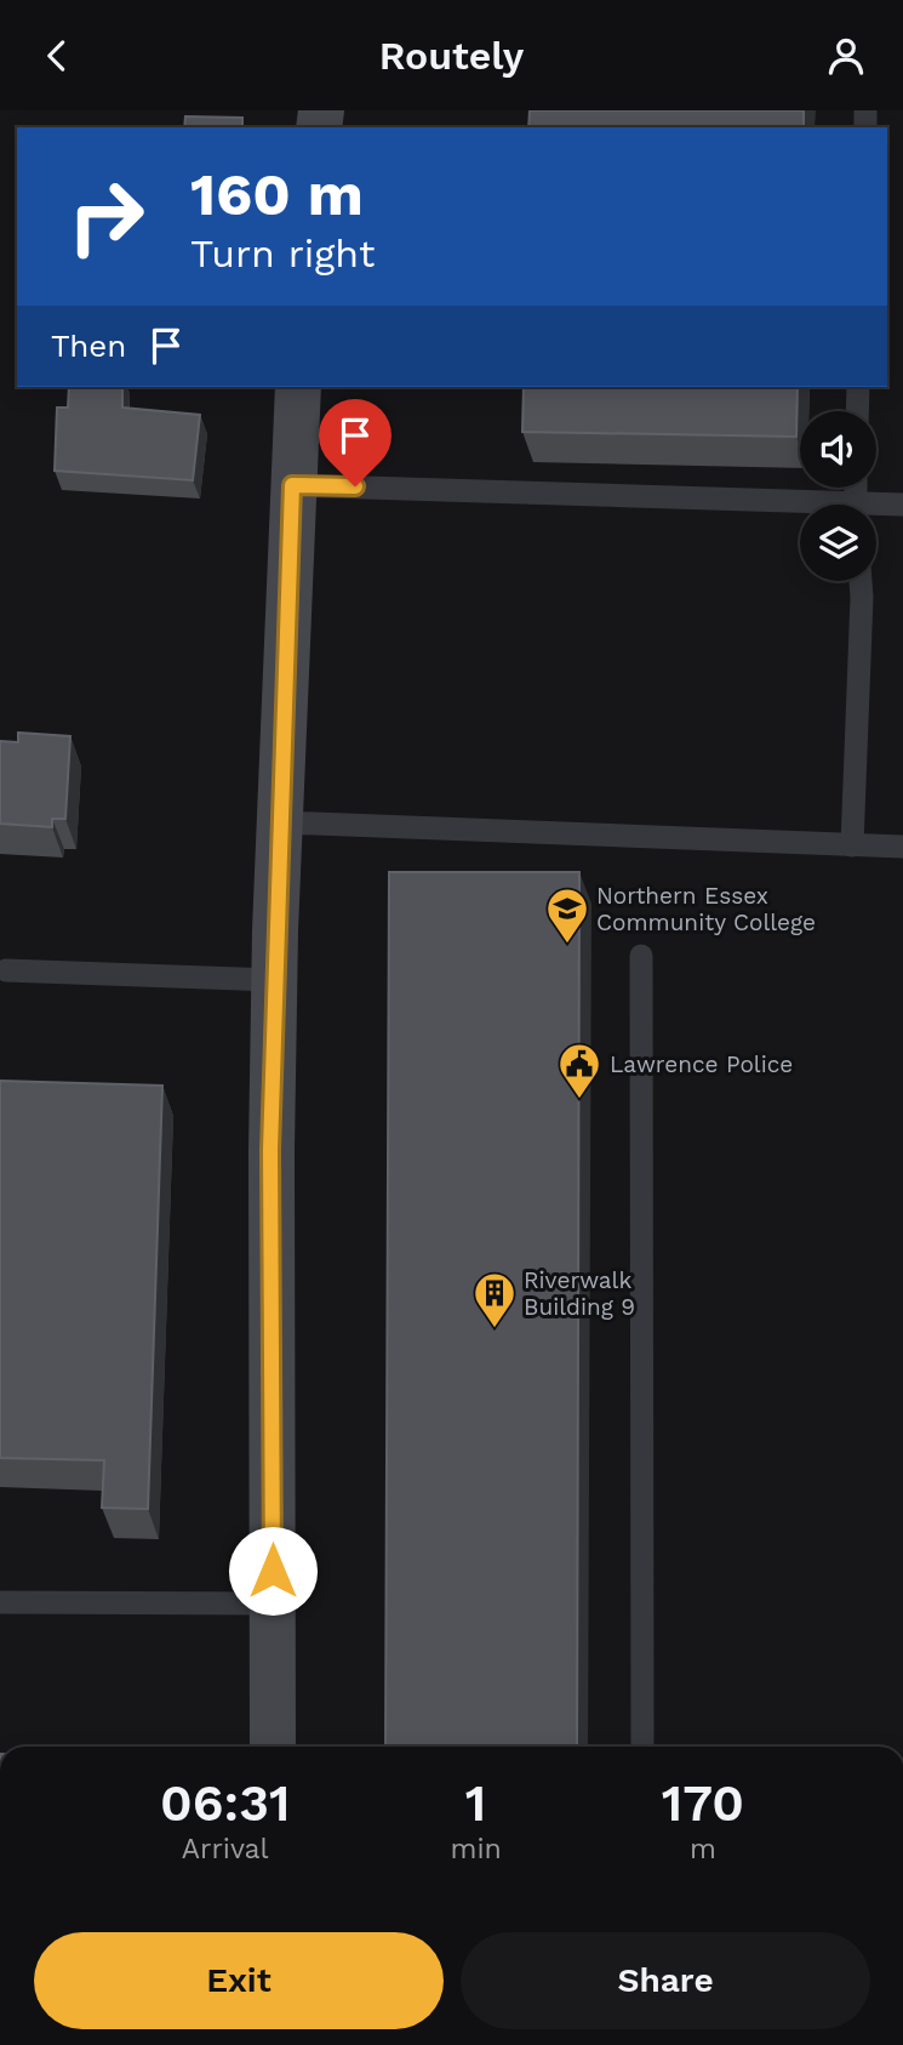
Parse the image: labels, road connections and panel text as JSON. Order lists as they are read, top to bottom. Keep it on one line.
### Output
{"places":{"school or university":["Northern Essex Community College"],"public building":["Lawrence Police"],"building":["Riverwalk Building 9"]},"page":{"header":"Routely","turn":["160 m","Turn right"],"then":"Then","eta":["06:31","Arrival","1","min","170","m"],"buttons":["Exit","Share"]}}
